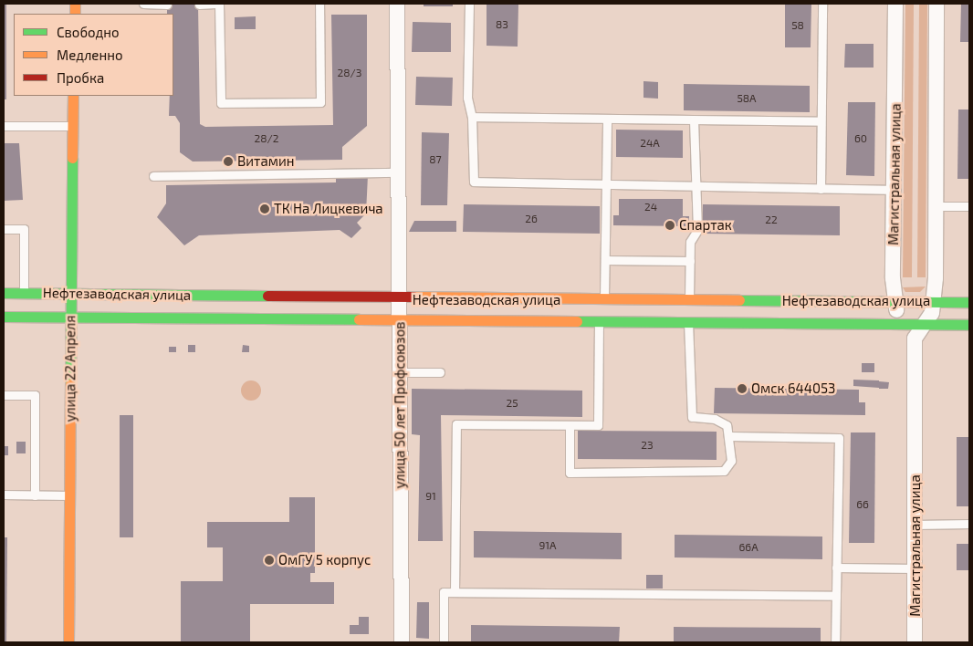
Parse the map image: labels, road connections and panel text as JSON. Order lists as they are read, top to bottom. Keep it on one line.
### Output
{"streets":{"main road":["Нефтезаводская улица","улица 22 Апреля"],"street":["Магистральная улица","улица 50 лет Профсоюзов"]},"crossings":[["Магистральная улица","Нефтезаводская улица"],["Нефтезаводская улица","улица 22 Апреля"],["Нефтезаводская улица","улица 50 лет Профсоюзов"]],"places":["Витамин","ТК На Лицкевича","Спартак","Омск 644053","ОмГУ 5 корпус"],"house_numbers":["83","58","28/3","58А","28/2","60","24А","87","24","26","22","25","23","91","66","91А","66А"],"legend":["Свободно","Медленно","Пробка"]}
